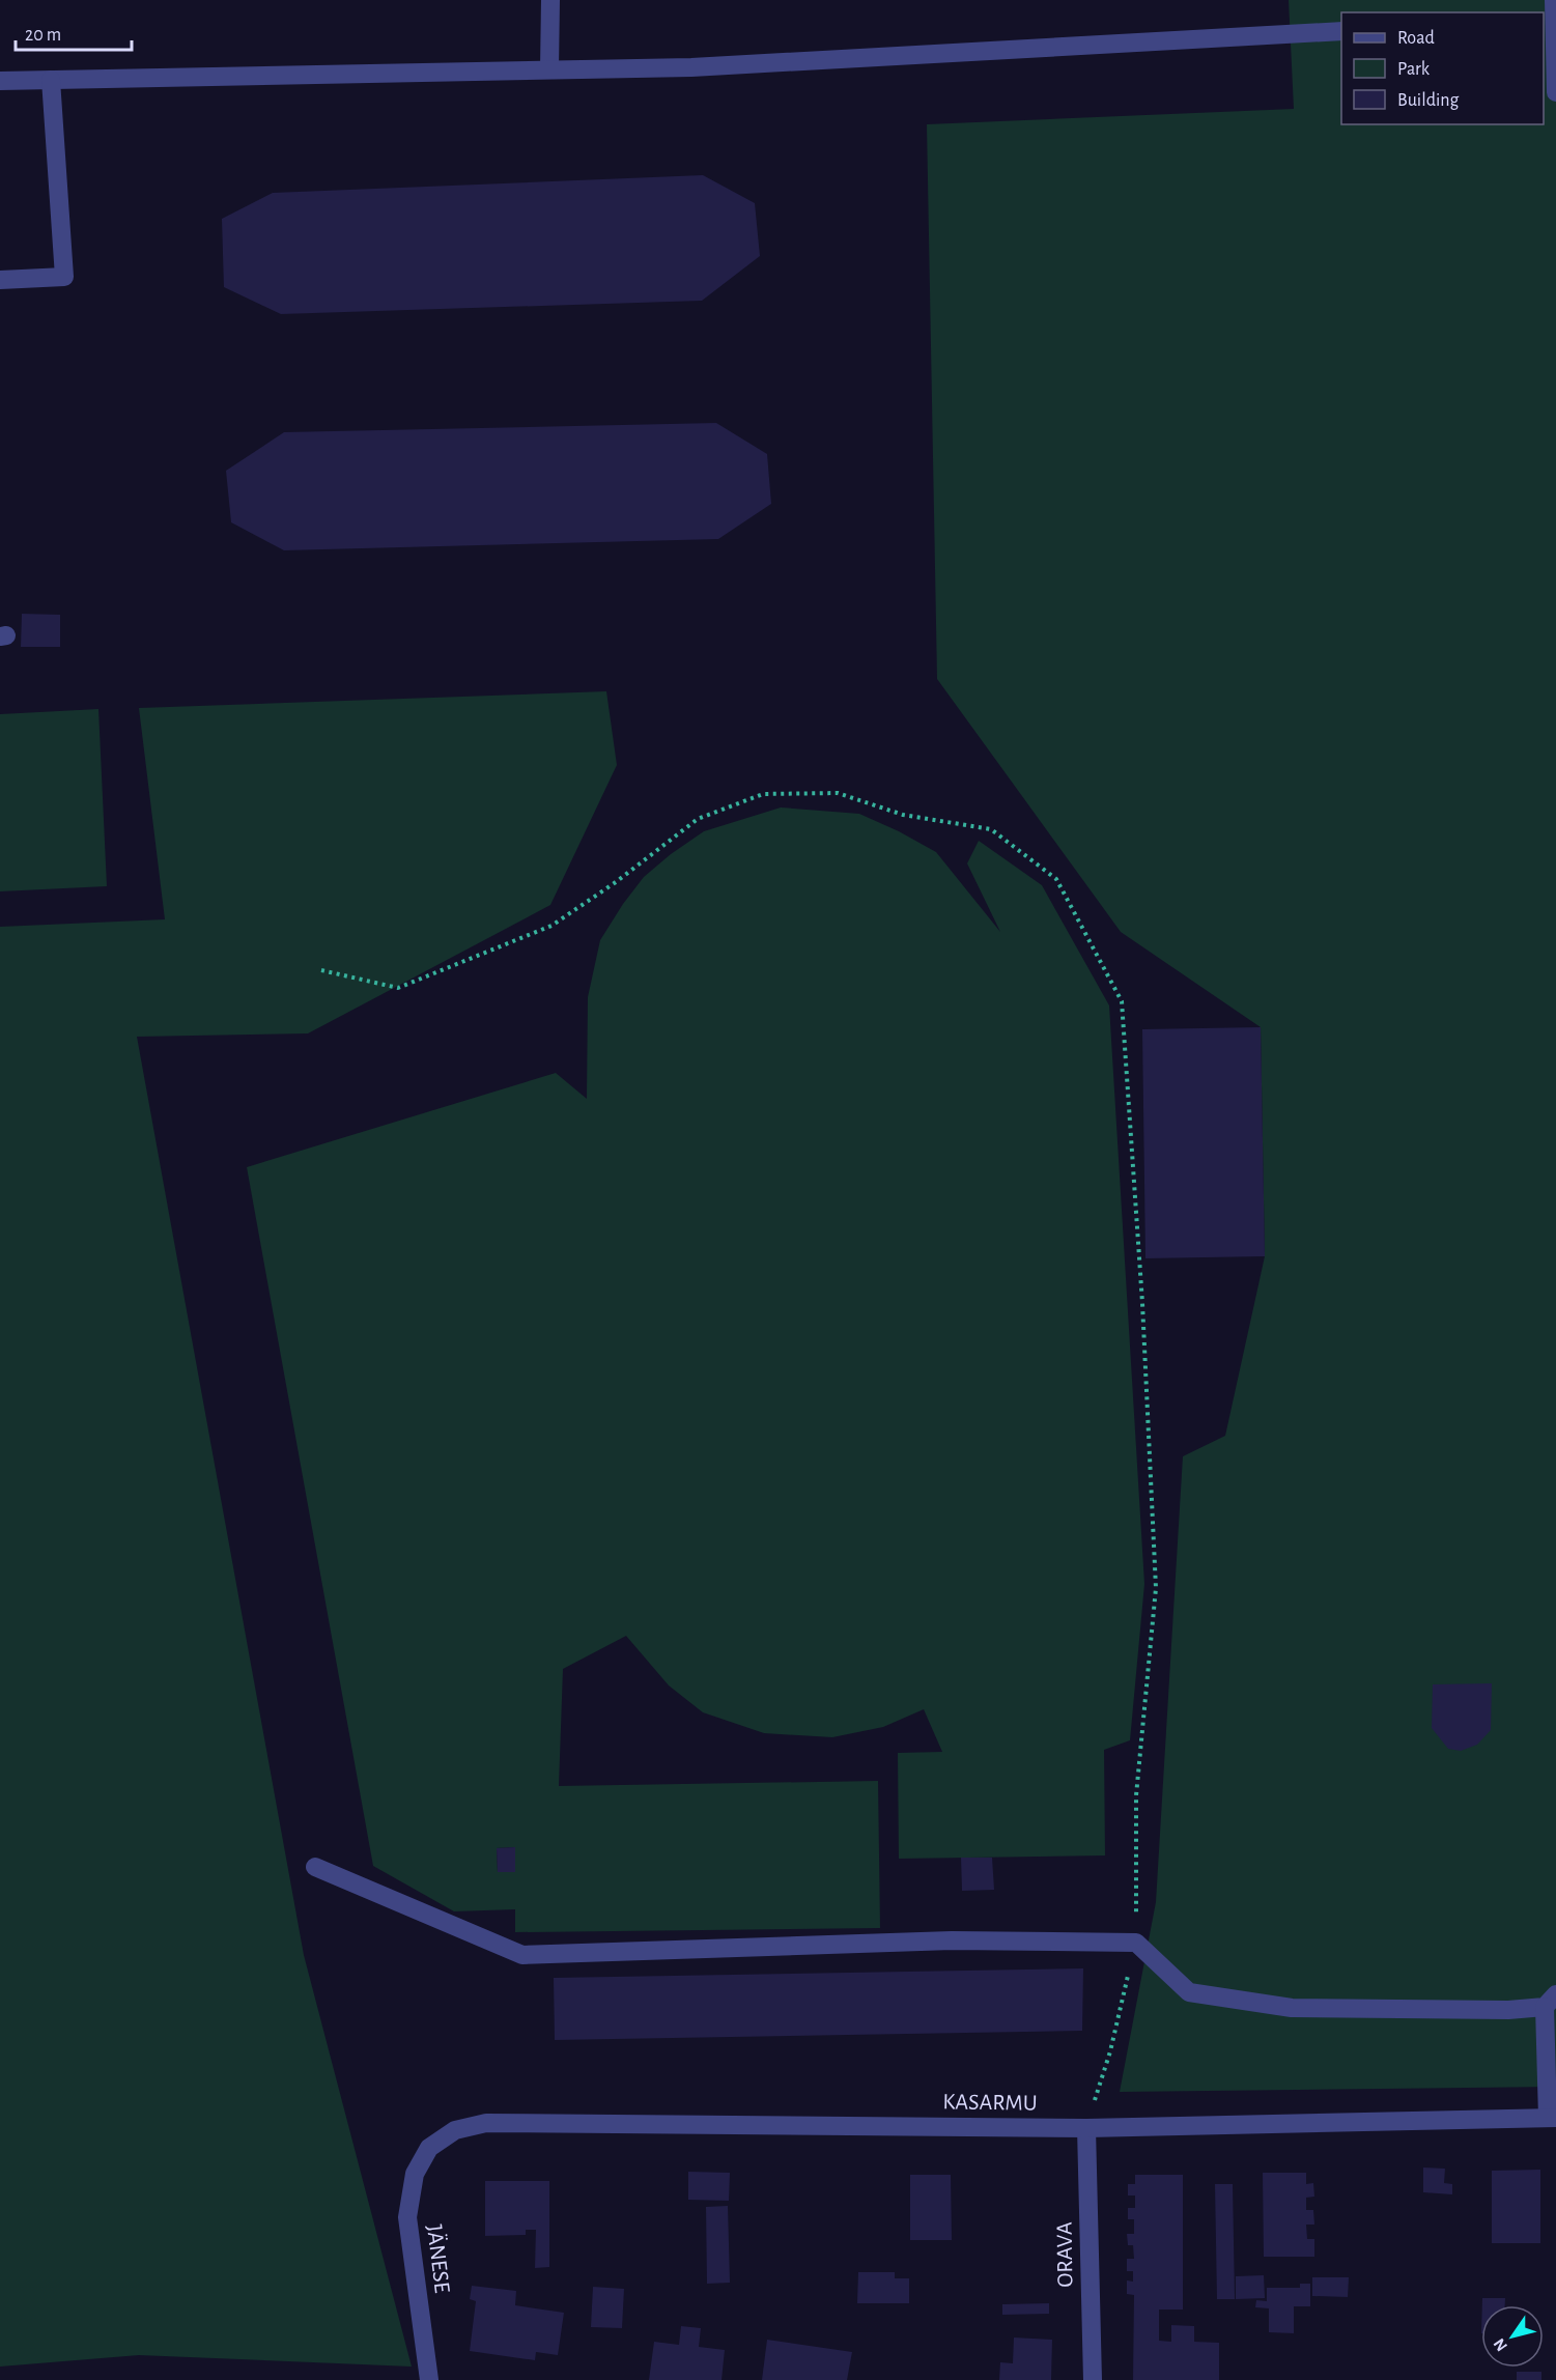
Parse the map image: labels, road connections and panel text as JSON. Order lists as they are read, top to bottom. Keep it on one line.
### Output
{"streets":{"street":["KASARMU","ORAVA","JÄNESE"]},"crossings":[["KASARMU","ORAVA"],["KASARMU","JÄNESE"]],"legend":["Road","Park","Building"],"scale_bar":"20 m","north":"bottom left"}
